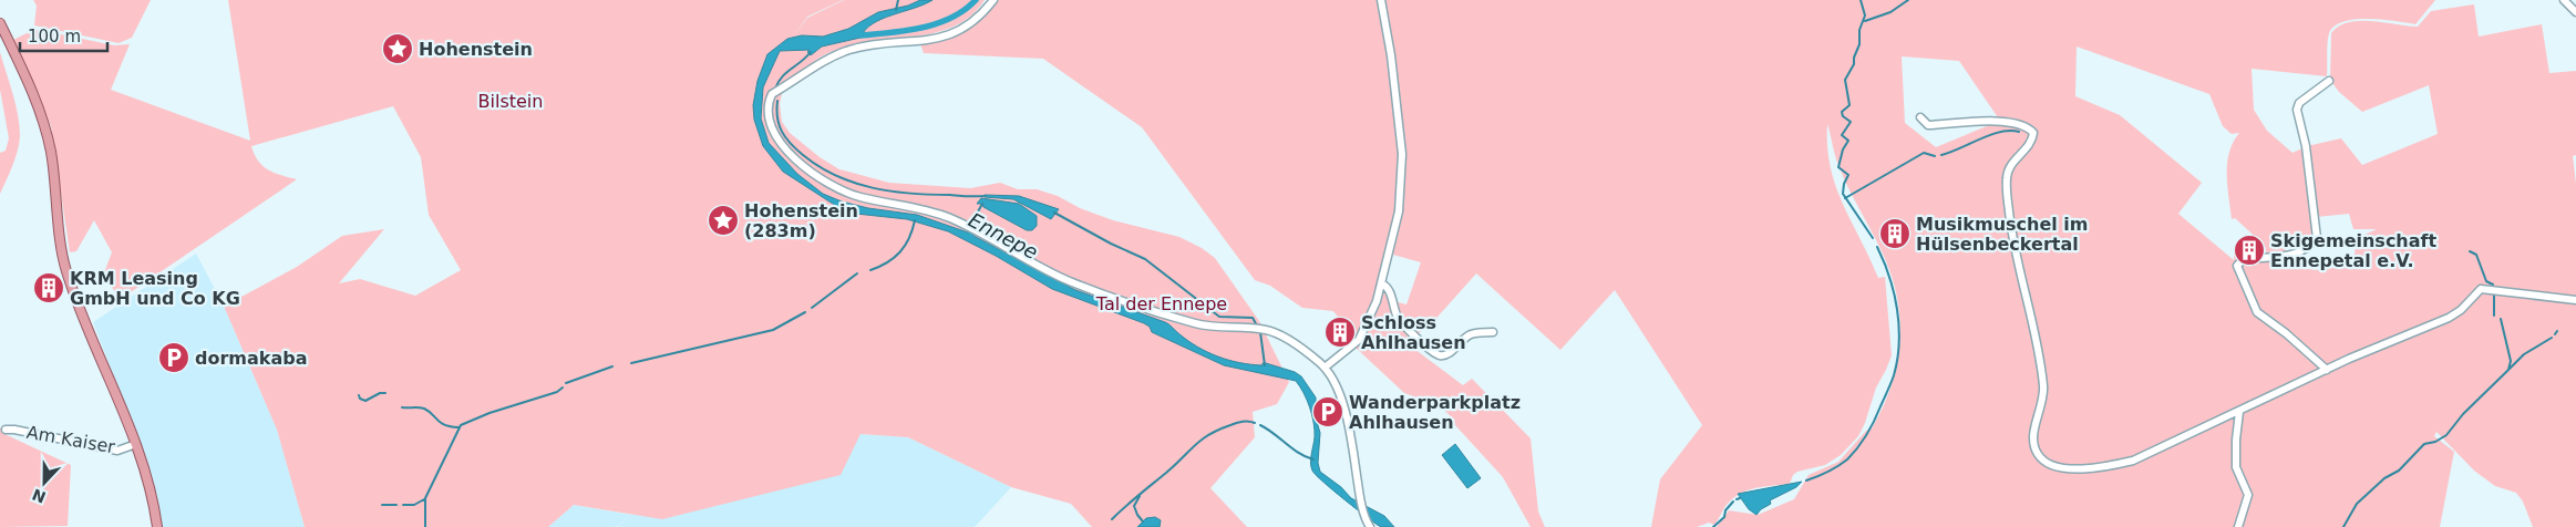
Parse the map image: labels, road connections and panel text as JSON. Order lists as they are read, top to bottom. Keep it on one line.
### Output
{"streets":{"street":["Am Kaiser"]},"water":["Ennepe"],"parks":["Bilstein","Tal der Ennepe"],"places":{"place":["Hohenstein","Hohenstein (283m)"],"building":["Musikmuschel im Hülsenbeckertal","Skigemeinschaft Ennepetal e.V.","KRM Leasing GmbH und Co KG","Schloss Ahlhausen"],"parking":["dormakaba","Wanderparkplatz Ahlhausen"]},"scale_bar":"100 m","north":"bottom"}
